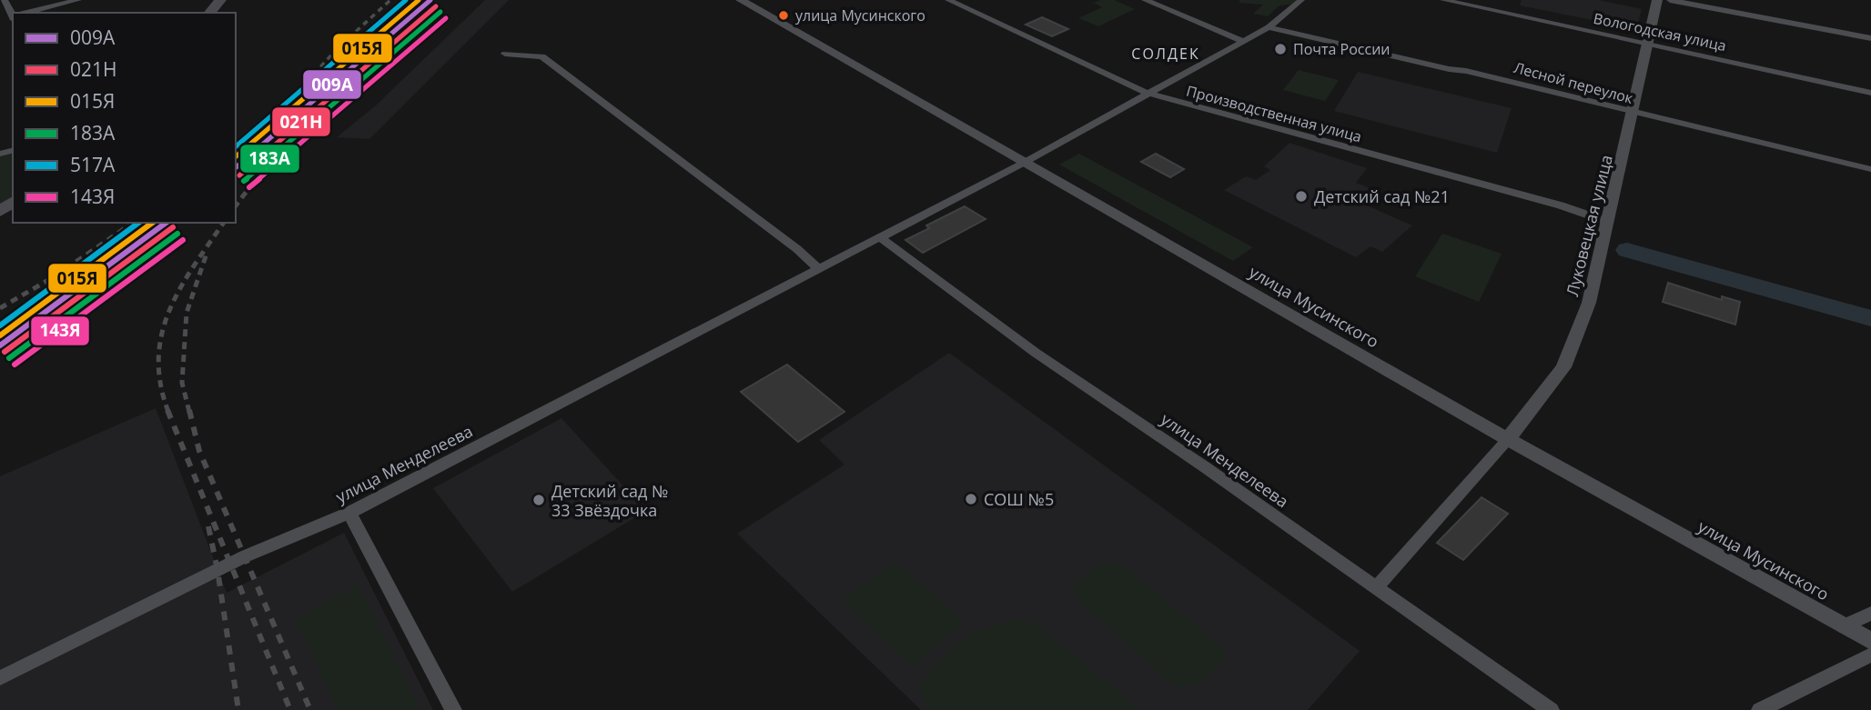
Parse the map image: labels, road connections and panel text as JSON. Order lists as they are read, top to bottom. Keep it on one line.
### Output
{"streets":{"street":["Вологодская улица","Лесной переулок","Производственная улица","Луковецкая улица","улица Мусинского","улица Менделеева"]},"crossings":[["Вологодская улица","Луковецкая улица"],["Лесной переулок","Луковецкая улица"],["Лесной переулок","улица Менделеева"],["Производственная улица","Луковецкая улица"],["Производственная улица","улица Менделеева"],["Луковецкая улица","улица Мусинского"],["улица Мусинского","улица Менделеева"]],"districts":["СОЛДЕК"],"places":["улица Мусинского","Почта России","Детский сад №21","СОШ №5","Детский сад № 33 Звёздочка"],"lines":["transit line 009А","transit line 015Я","transit line 517А","transit line 021Н","transit line 183А","transit line 143Я"],"legend":["009А","021Н","015Я","183А","517А","143Я"]}
